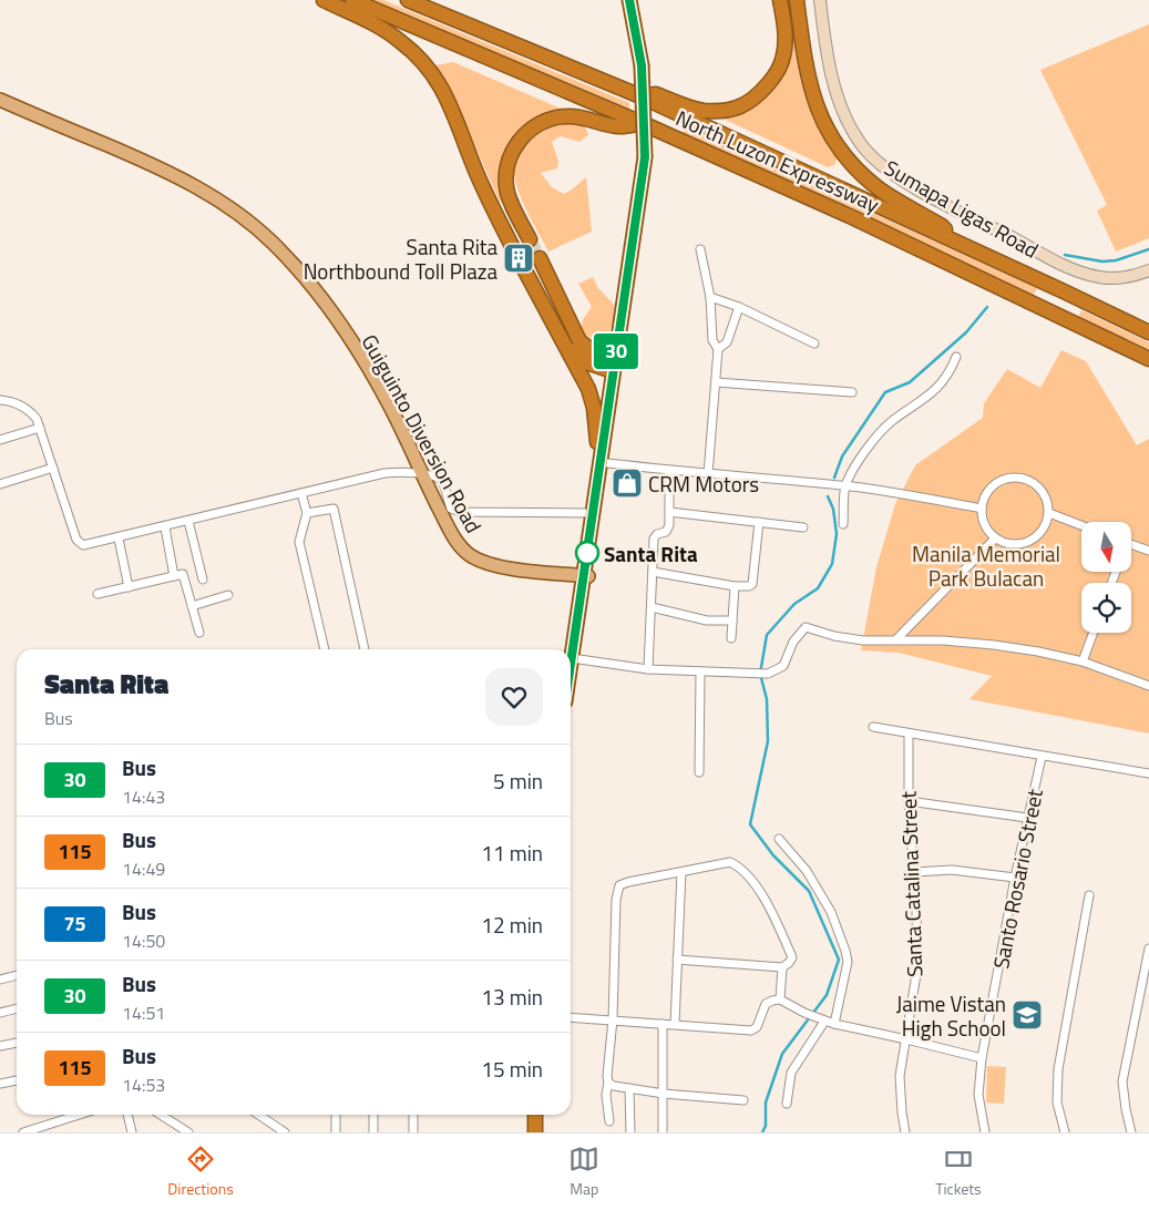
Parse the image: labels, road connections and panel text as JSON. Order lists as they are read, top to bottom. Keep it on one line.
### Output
{"streets":{"highway":["North Luzon Expressway"],"main road":["Sumapa Ligas Road","Guiguinto Diversion Road"],"street":["Santo Rosario Street","Santa Catalina Street"]},"parks":["Manila Memorial Park Bulacan"],"places":{"building":["Santa Rita Northbound Toll Plaza"],"shop":["CRM Motors"],"other":["Santa Rita"],"school or university":["Jaime Vistan High School"]},"lines":["bus line 30"],"north":"bottom","page":{"on_map":"30","heading":["Santa Rita","Bus"],"list":[{"mark":"30","name":"Bus","note":"14:43","value":"5 min"},{"mark":"115","name":"Bus","note":"14:49","value":"11 min"},{"mark":"75","name":"Bus","note":"14:50","value":"12 min"},{"mark":"30","name":"Bus","note":"14:51","value":"13 min"},{"mark":"115","name":"Bus","note":"14:53","value":"15 min"}],"tabs":["Directions","Map","Tickets"]}}
